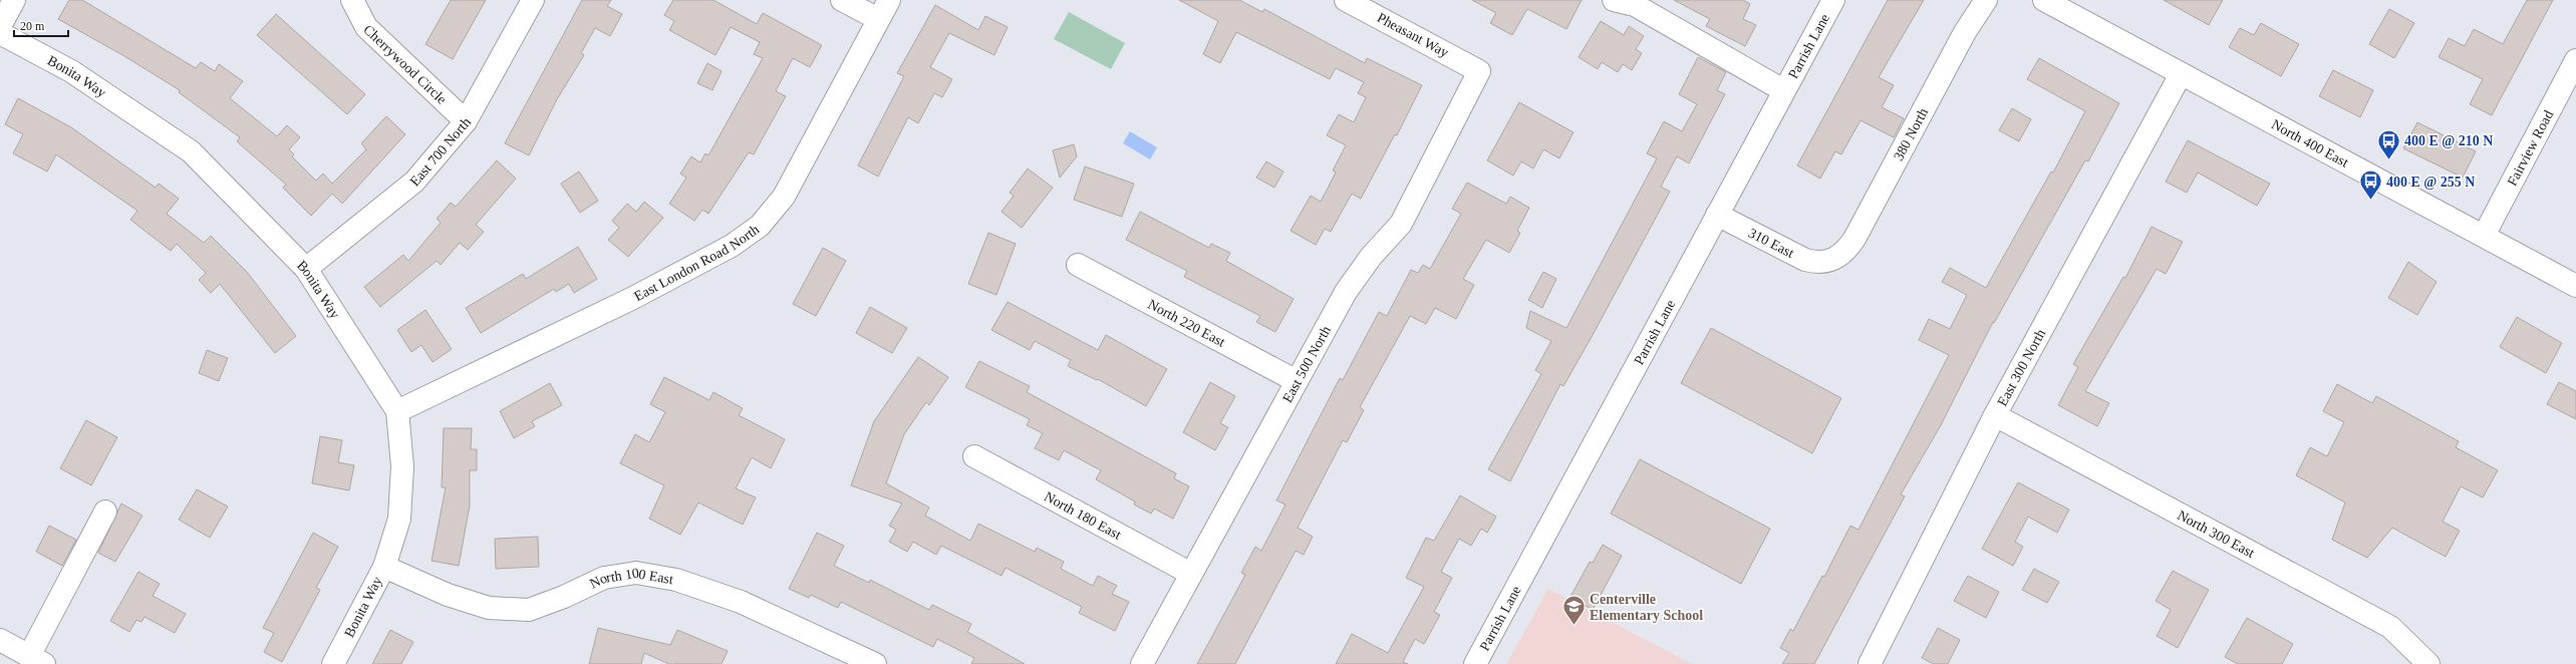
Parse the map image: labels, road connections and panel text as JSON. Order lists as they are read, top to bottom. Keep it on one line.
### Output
{"streets":{"street":["Pheasant Way","Parrish Lane","Cherrywood Circle","Bonita Way","380 North","North 400 East","Fairview Road","East 700 North","310 East","East London Road North","North 220 East","East 500 North","East 300 North","North 180 East","North 300 East","North 100 East"]},"crossings":[["Pheasant Way","East 500 North"],["Parrish Lane","310 East"],["Cherrywood Circle","East 700 North"],["Bonita Way","East 700 North"],["Bonita Way","East London Road North"],["Bonita Way","North 100 East"],["380 North","310 East"],["North 400 East","Fairview Road"],["North 400 East","East 300 North"],["North 220 East","East 500 North"],["East 500 North","North 180 East"],["East 300 North","North 300 East"]],"places":{"bus stop":["400 E @ 210 N","400 E @ 255 N"],"school or university":["Centerville Elementary School"]},"scale_bar":"20 m"}
